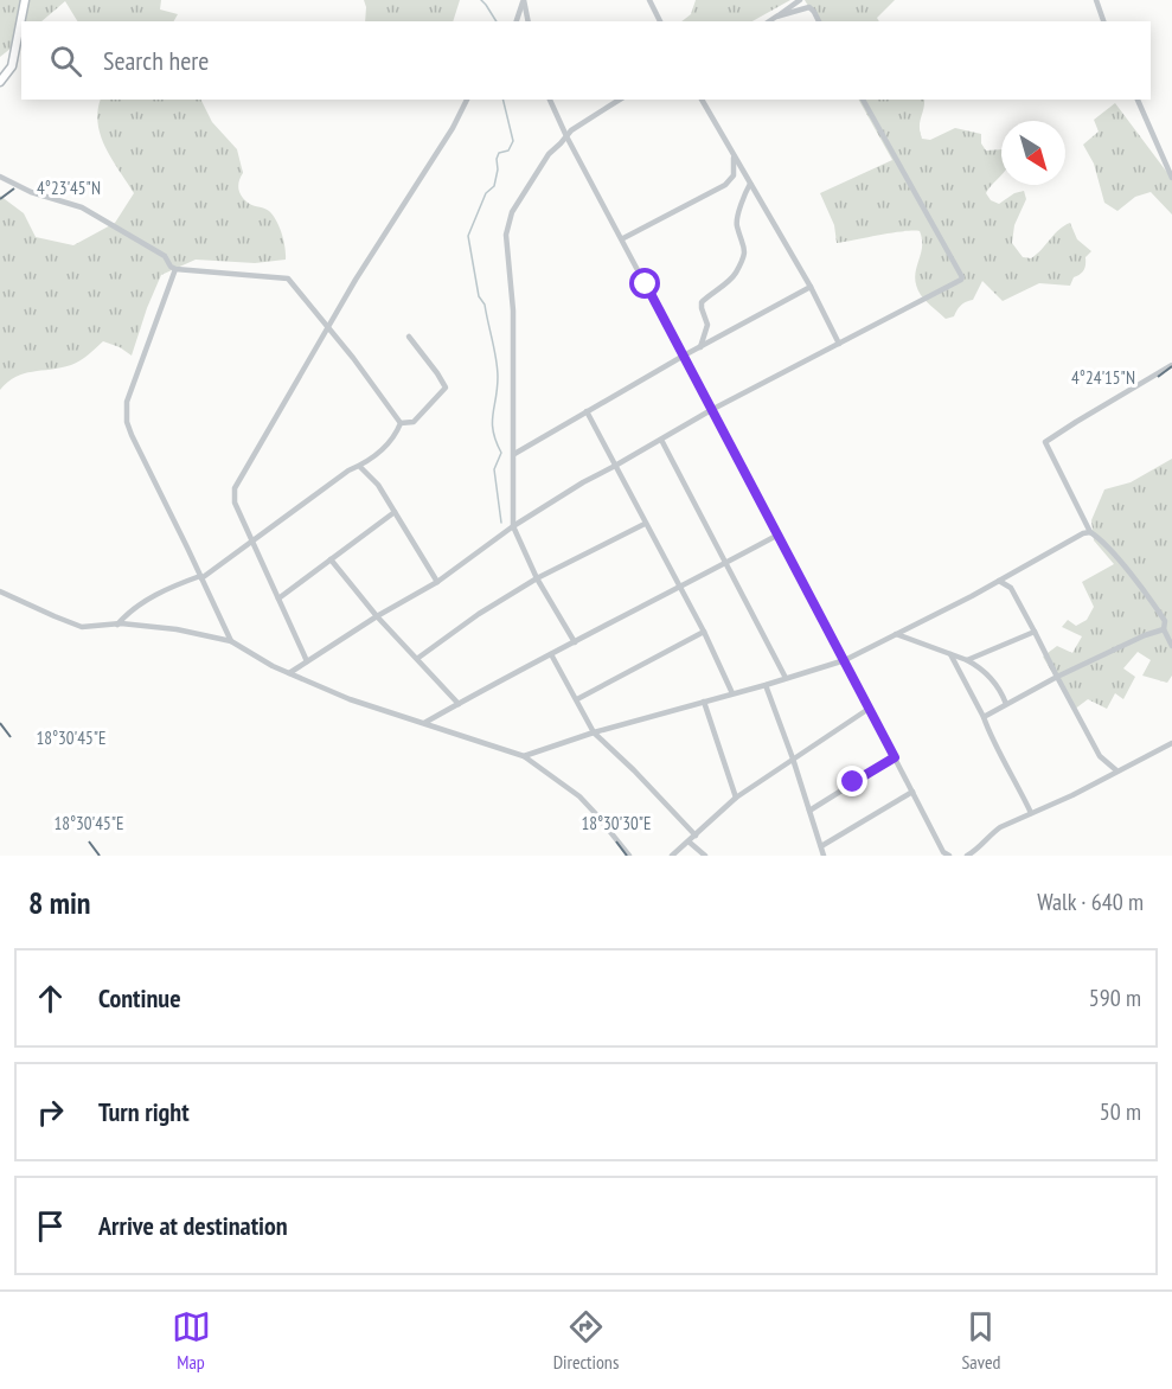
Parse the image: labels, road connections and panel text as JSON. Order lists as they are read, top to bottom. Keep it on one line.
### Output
{"north":"bottom right","page":{"search":"Search here","heading":["8 min","Walk · 640 m"],"list":[["Continue","590 m"],["Turn right","50 m"],"Arrive at destination"],"nav":["Map","Directions","Saved"]},"coordinates":["4°23'45\"N","4°24'15\"N","18°30'45\"E","18°30'30\"E"]}
